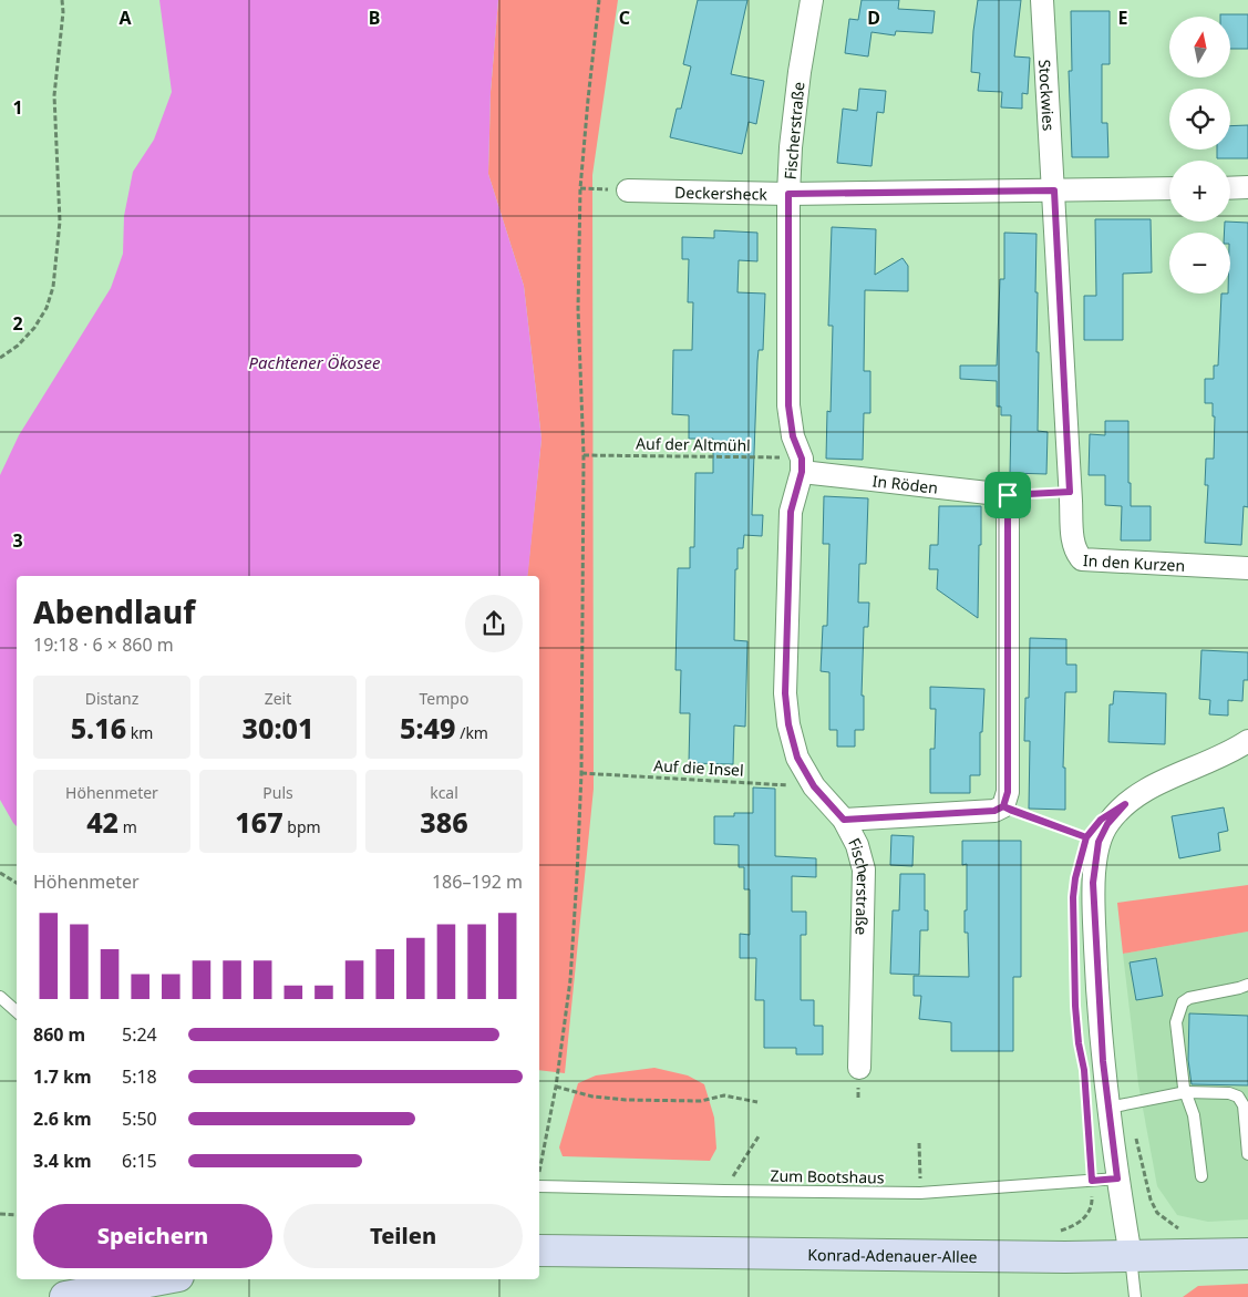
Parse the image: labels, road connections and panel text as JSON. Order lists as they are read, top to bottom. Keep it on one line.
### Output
{"streets":{"street":["Stockwies","Fischerstraße","Deckersheck","In Röden","In den Kurzen","Konrad-Adenauer-Allee"],"lane":["Zum Bootshaus"],"path":["Auf der Altmühl","Auf die Insel"]},"crossings":[["Stockwies","Deckersheck"],["Stockwies","In den Kurzen"],["Fischerstraße","Deckersheck"],["Fischerstraße","Auf der Altmühl"],["Fischerstraße","In Röden"],["Fischerstraße","Auf die Insel"],["Auf der Altmühl","In Röden"]],"water":["Pachtener Ökosee"],"north":"top","page":{"map_buttons":["+","−"],"heading":["Abendlauf","19:18 · 6 × 860 m"],"stats":[["Distanz","5.16 km"],["Zeit","30:01"],["Tempo","5:49 /km"],["Höhenmeter","42 m"],["Puls","167 bpm"],["kcal","386"]],"chart":["Höhenmeter","186–192 m"],"list":[{"name":"860 m","note":"5:24"},{"name":"1.7 km","note":"5:18"},{"name":"2.6 km","note":"5:50"},{"name":"3.4 km","note":"6:15"}],"buttons":["Speichern","Teilen"]},"grid":{"columns":["A","B","C","D","E"],"rows":["1","2","3"]}}
